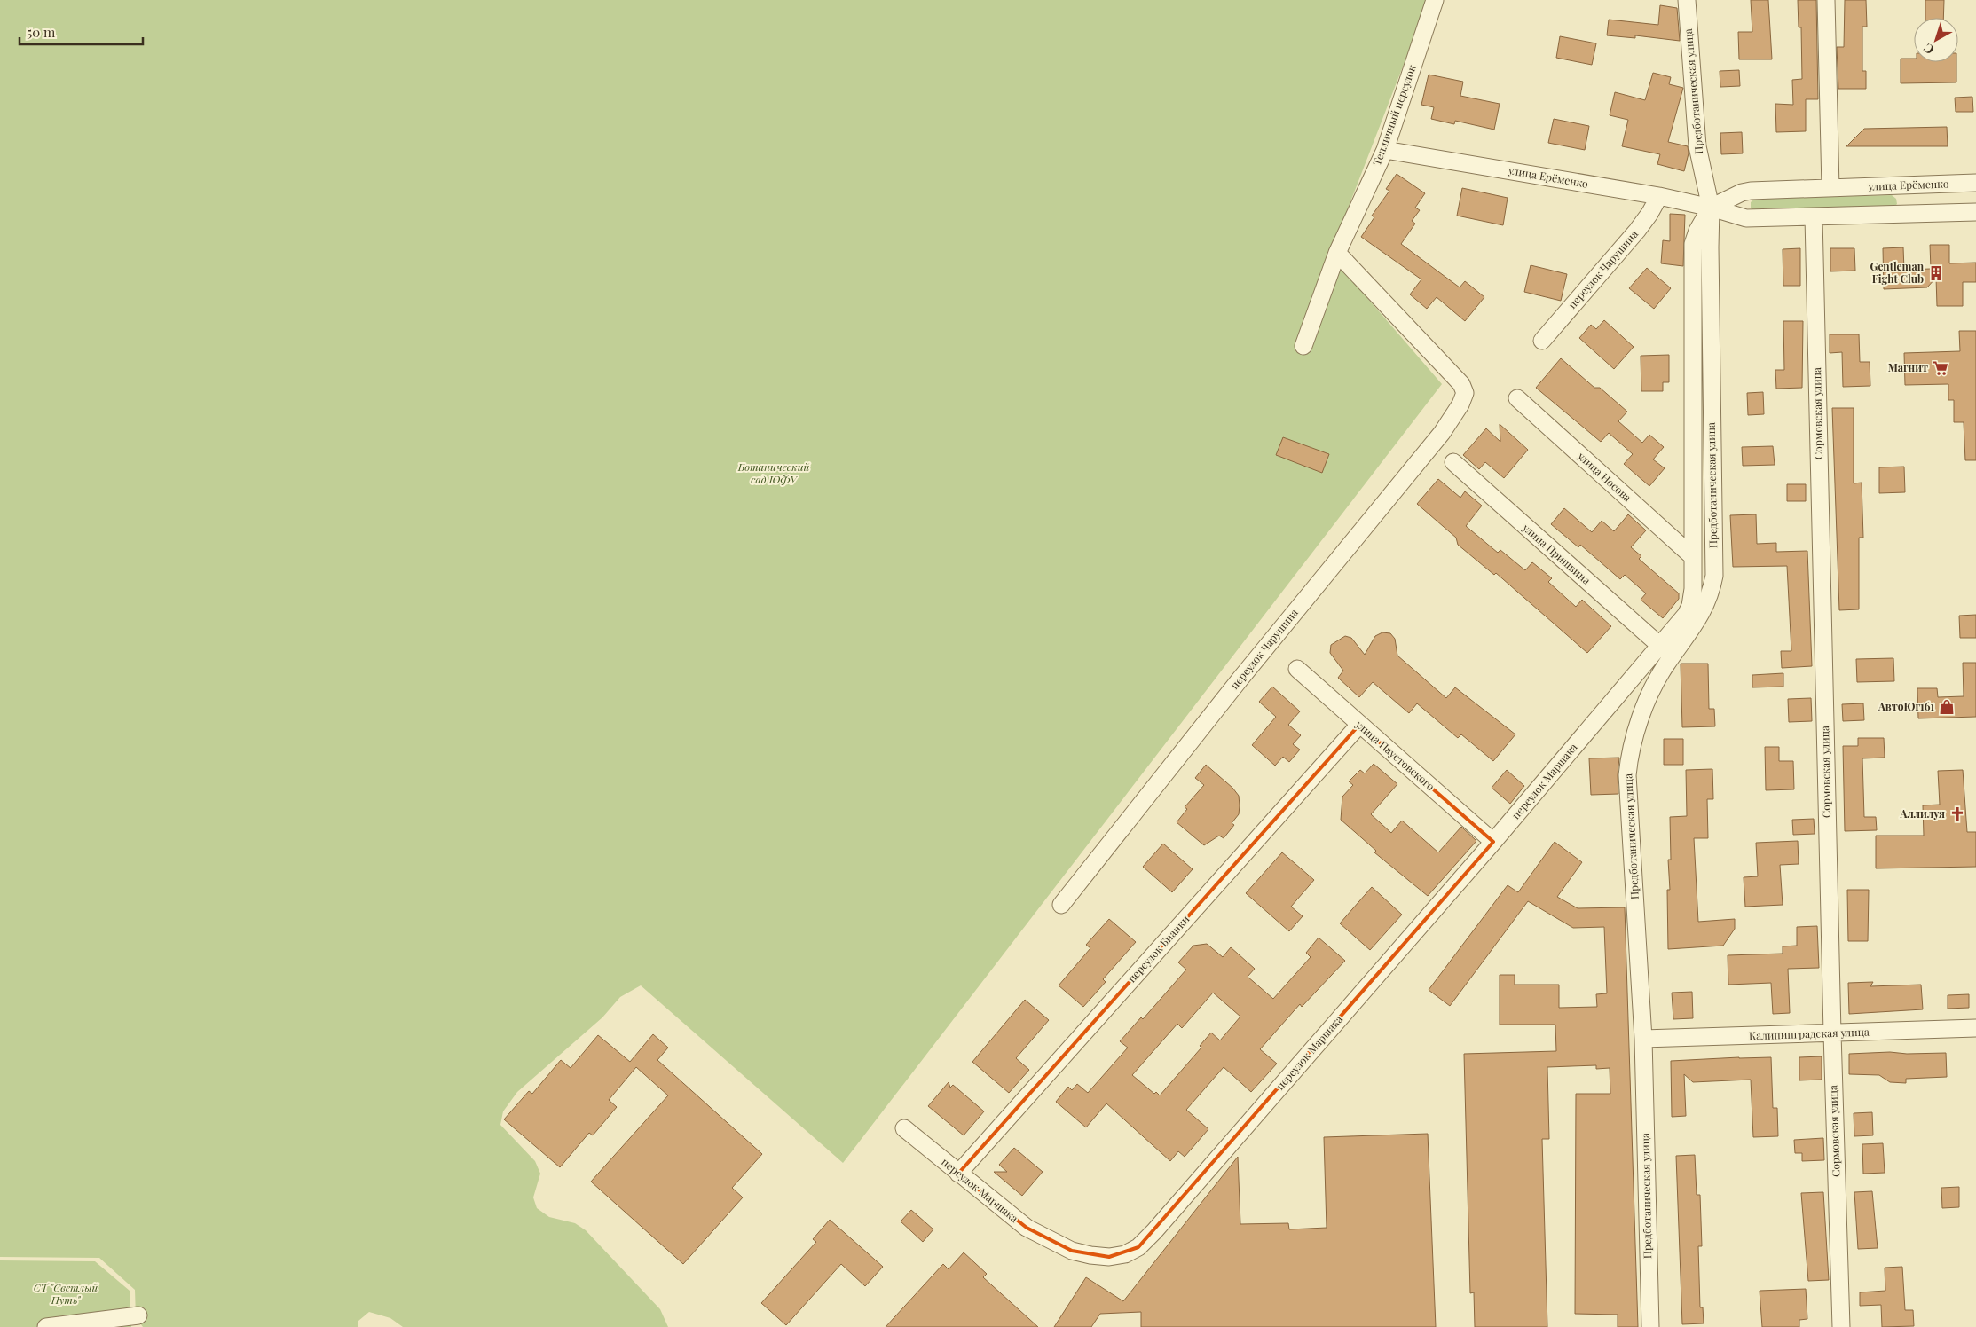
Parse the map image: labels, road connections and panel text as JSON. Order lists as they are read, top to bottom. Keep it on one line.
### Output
{"streets":{"street":["Предботаническая улица","Тепличный переулок","улица Ерёменко","переулок Чарушина","Сормовская улица","улица Носова","улица Пришвина","улица Паустовского","переулок Маршака","переулок Бианки","Калининградская улица"]},"crossings":[["Предботаническая улица","улица Ерёменко"],["Предботаническая улица","улица Носова"],["Предботаническая улица","улица Пришвина"],["Предботаническая улица","переулок Маршака"],["Предботаническая улица","Калининградская улица"],["Тепличный переулок","улица Ерёменко"],["Тепличный переулок","переулок Чарушина"],["улица Ерёменко","переулок Чарушина"],["улица Ерёменко","Сормовская улица"],["Сормовская улица","Калининградская улица"],["улица Пришвина","переулок Маршака"],["улица Паустовского","переулок Маршака"],["улица Паустовского","переулок Бианки"],["переулок Маршака","переулок Бианки"]],"parks":["Ботанический сад ЮФУ","СТ \"Светлый Путь\""],"places":{"building":["Gentleman Fight Club"],"supermarket":["Магнит"],"shop":["АвтоЮг161"],"church":["Аллилуя"]},"scale_bar":"50 m","north":"bottom left"}
